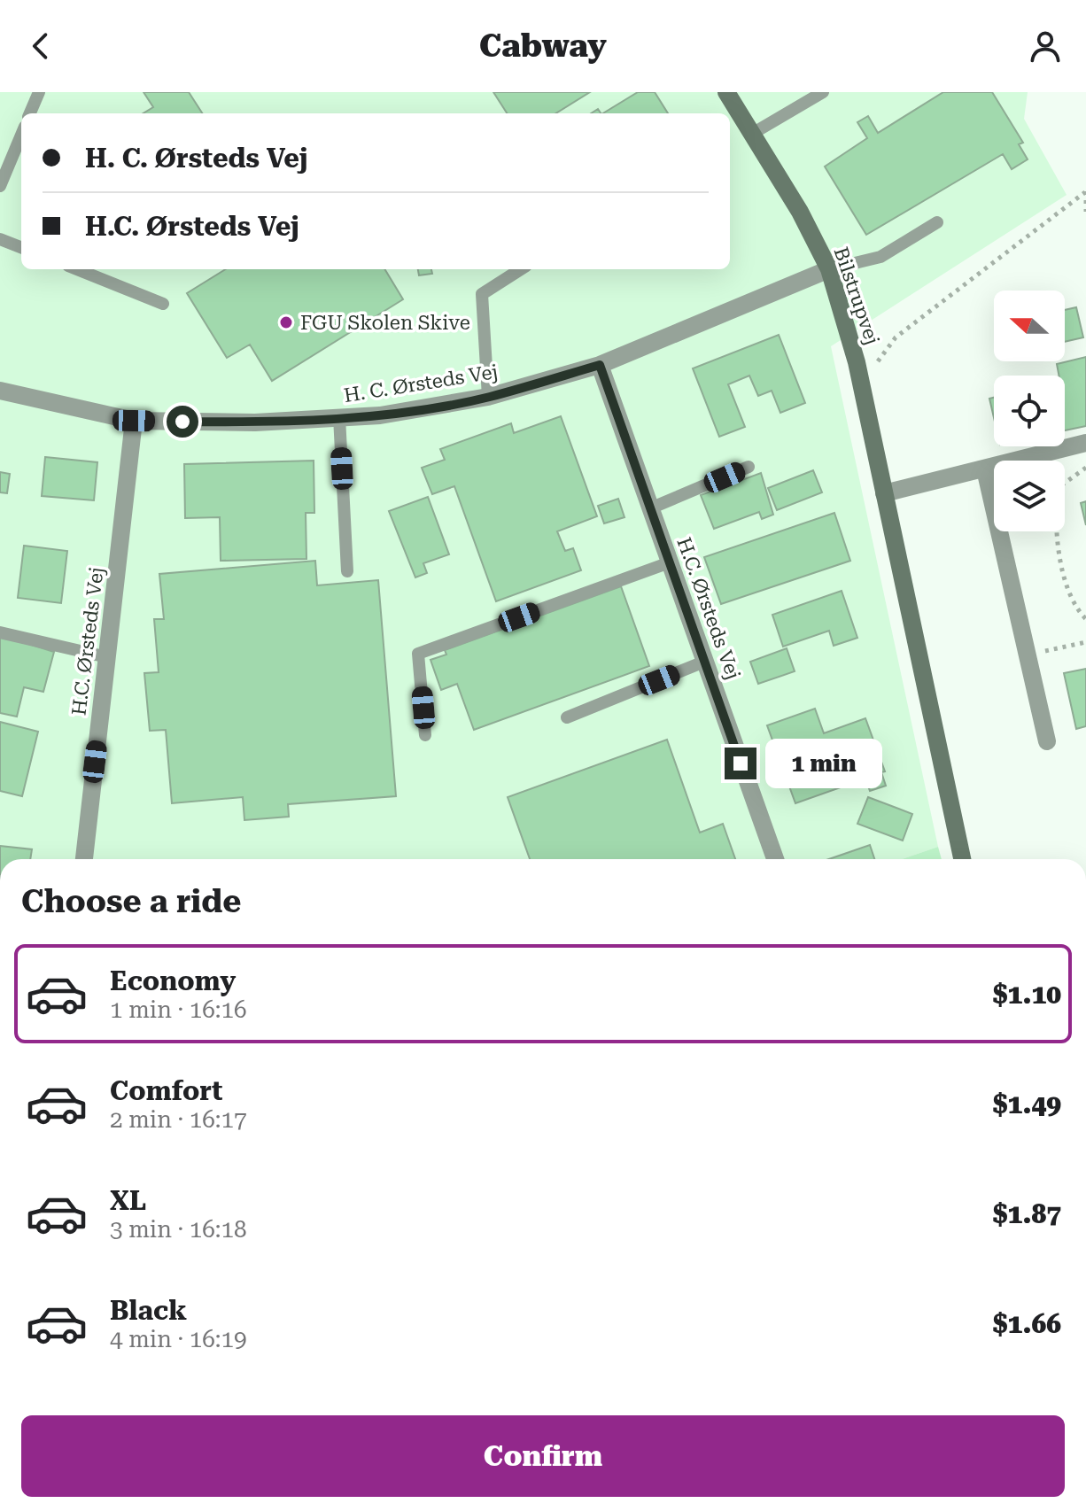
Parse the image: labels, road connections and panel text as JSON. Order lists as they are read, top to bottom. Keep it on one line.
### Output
{"streets":{"street":["Bilstrupvej","H. C. Ørsteds Vej","H.C. Ørsteds Vej"]},"crossings":[["Bilstrupvej","H. C. Ørsteds Vej"],["H. C. Ørsteds Vej","H.C. Ørsteds Vej"]],"places":["FGU Skolen Skive"],"north":"left","page":{"header":"Cabway","banner":["H. C. Ørsteds Vej","H.C. Ørsteds Vej"],"bubble":"1 min","heading":"Choose a ride","list":[{"name":"Economy","note":"1 min · 16:16","value":"$1.10"},{"name":"Comfort","note":"2 min · 16:17","value":"$1.49"},{"name":"XL","note":"3 min · 16:18","value":"$1.87"},{"name":"Black","note":"4 min · 16:19","value":"$1.66"}],"buttons":"Confirm"}}
